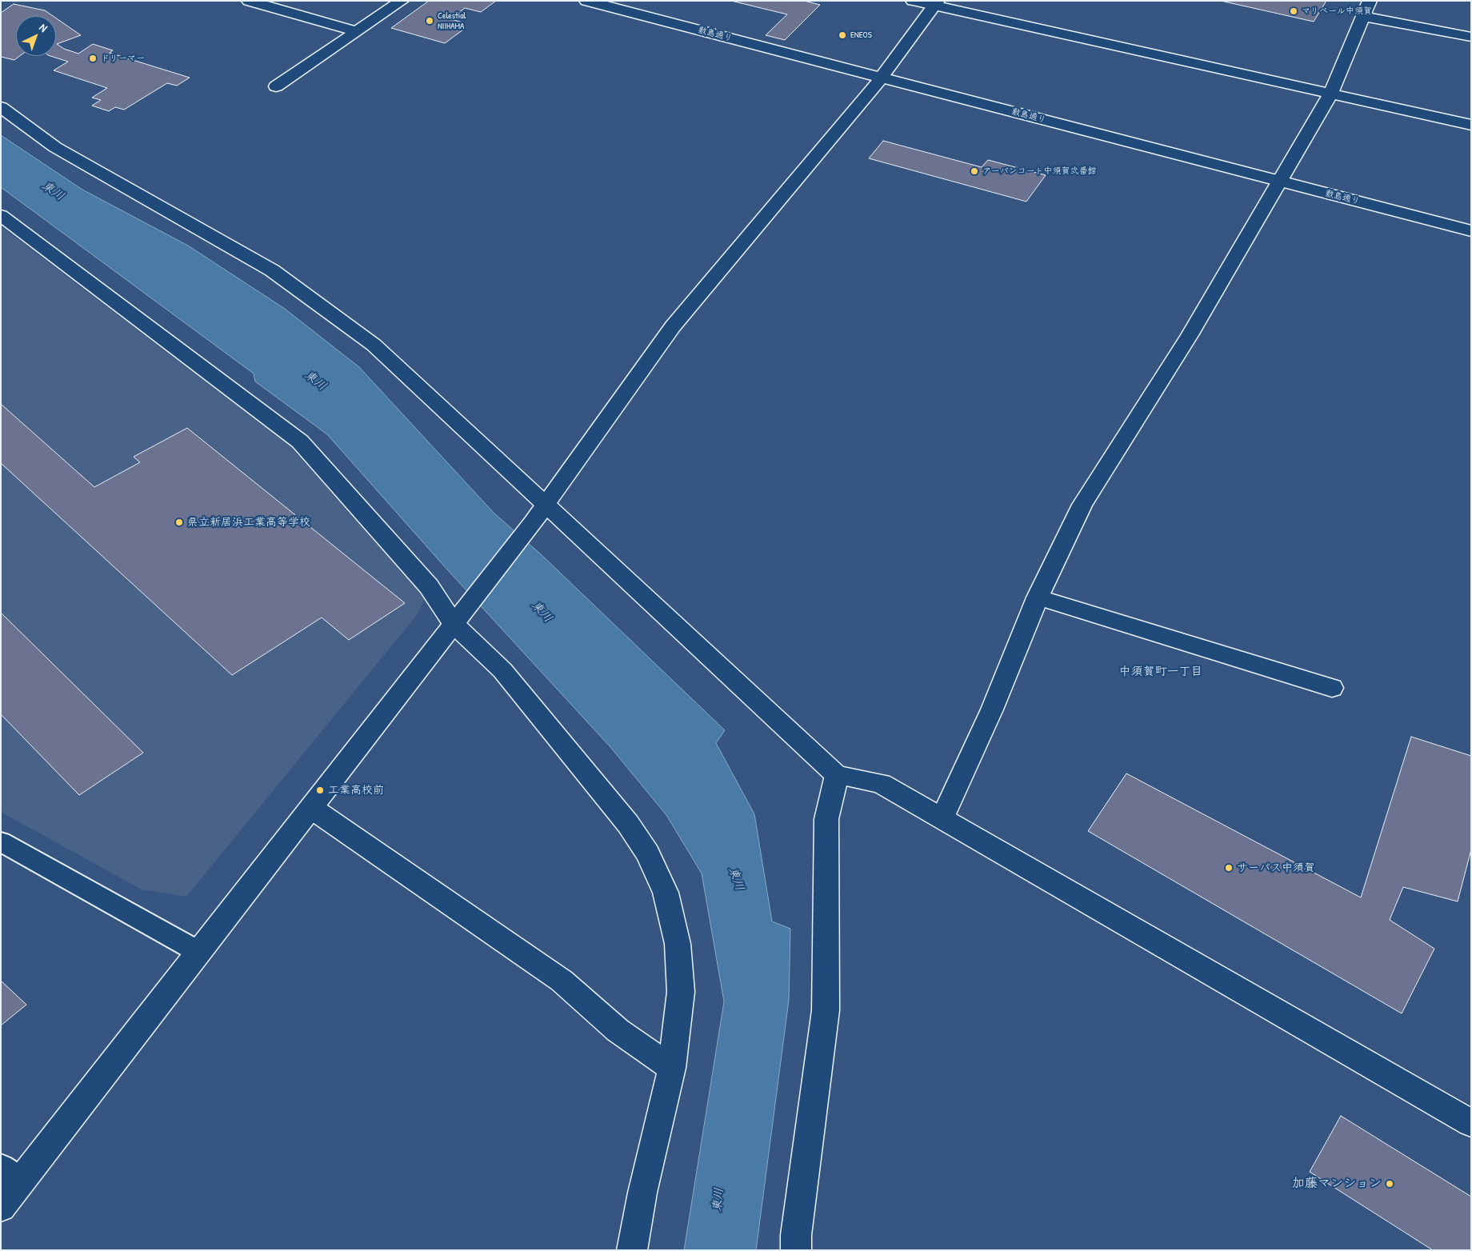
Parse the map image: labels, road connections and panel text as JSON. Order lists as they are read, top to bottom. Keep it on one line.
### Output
{"streets":{"street":["敷島通り"]},"districts":["中須賀町一丁目"],"water":["東川"],"places":["マリベール中須賀","Celestial NIIHAMA","ENEOS","ドリーマー","アーバンコート中須賀弐番館","県立新居浜工業高等学校","工業高校前","サーパス中須賀","加藤マンション"],"north":"top right"}
